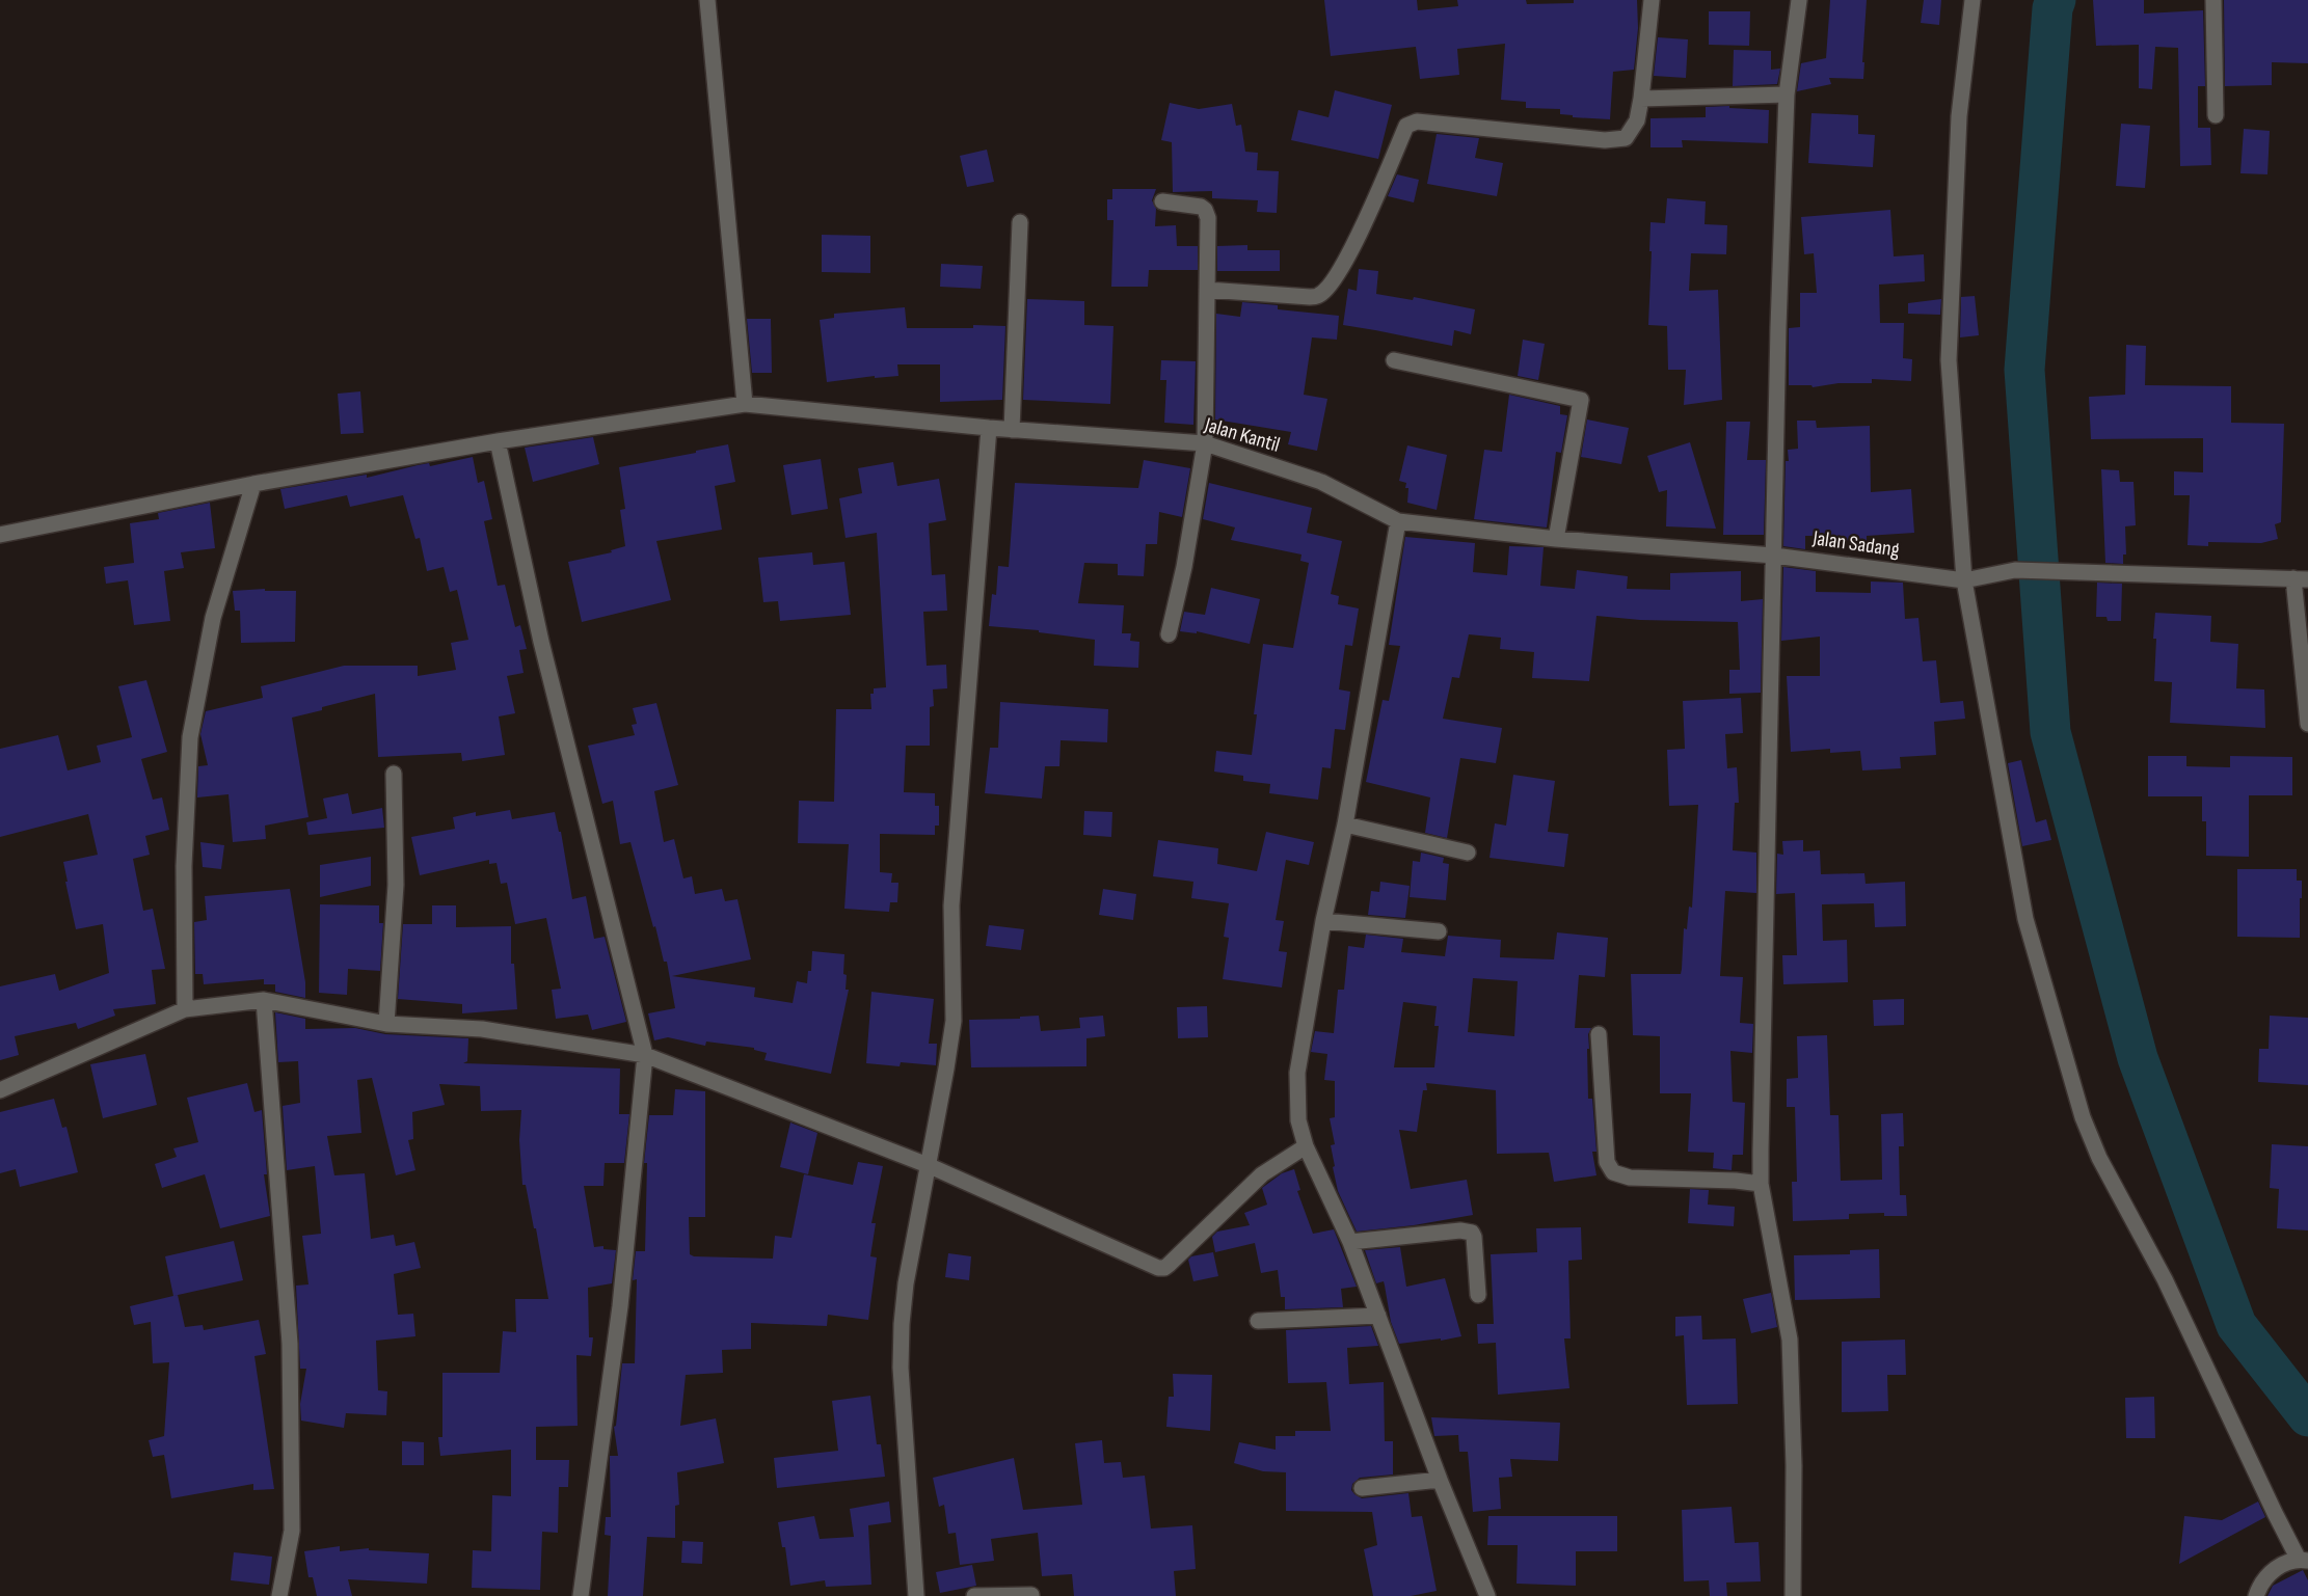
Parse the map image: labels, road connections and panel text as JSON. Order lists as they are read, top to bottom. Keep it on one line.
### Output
{"streets":{"street":["Jalan Kantil","Jalan Sadang"]},"crossings":[["Jalan Kantil","Jalan Sadang"]]}
